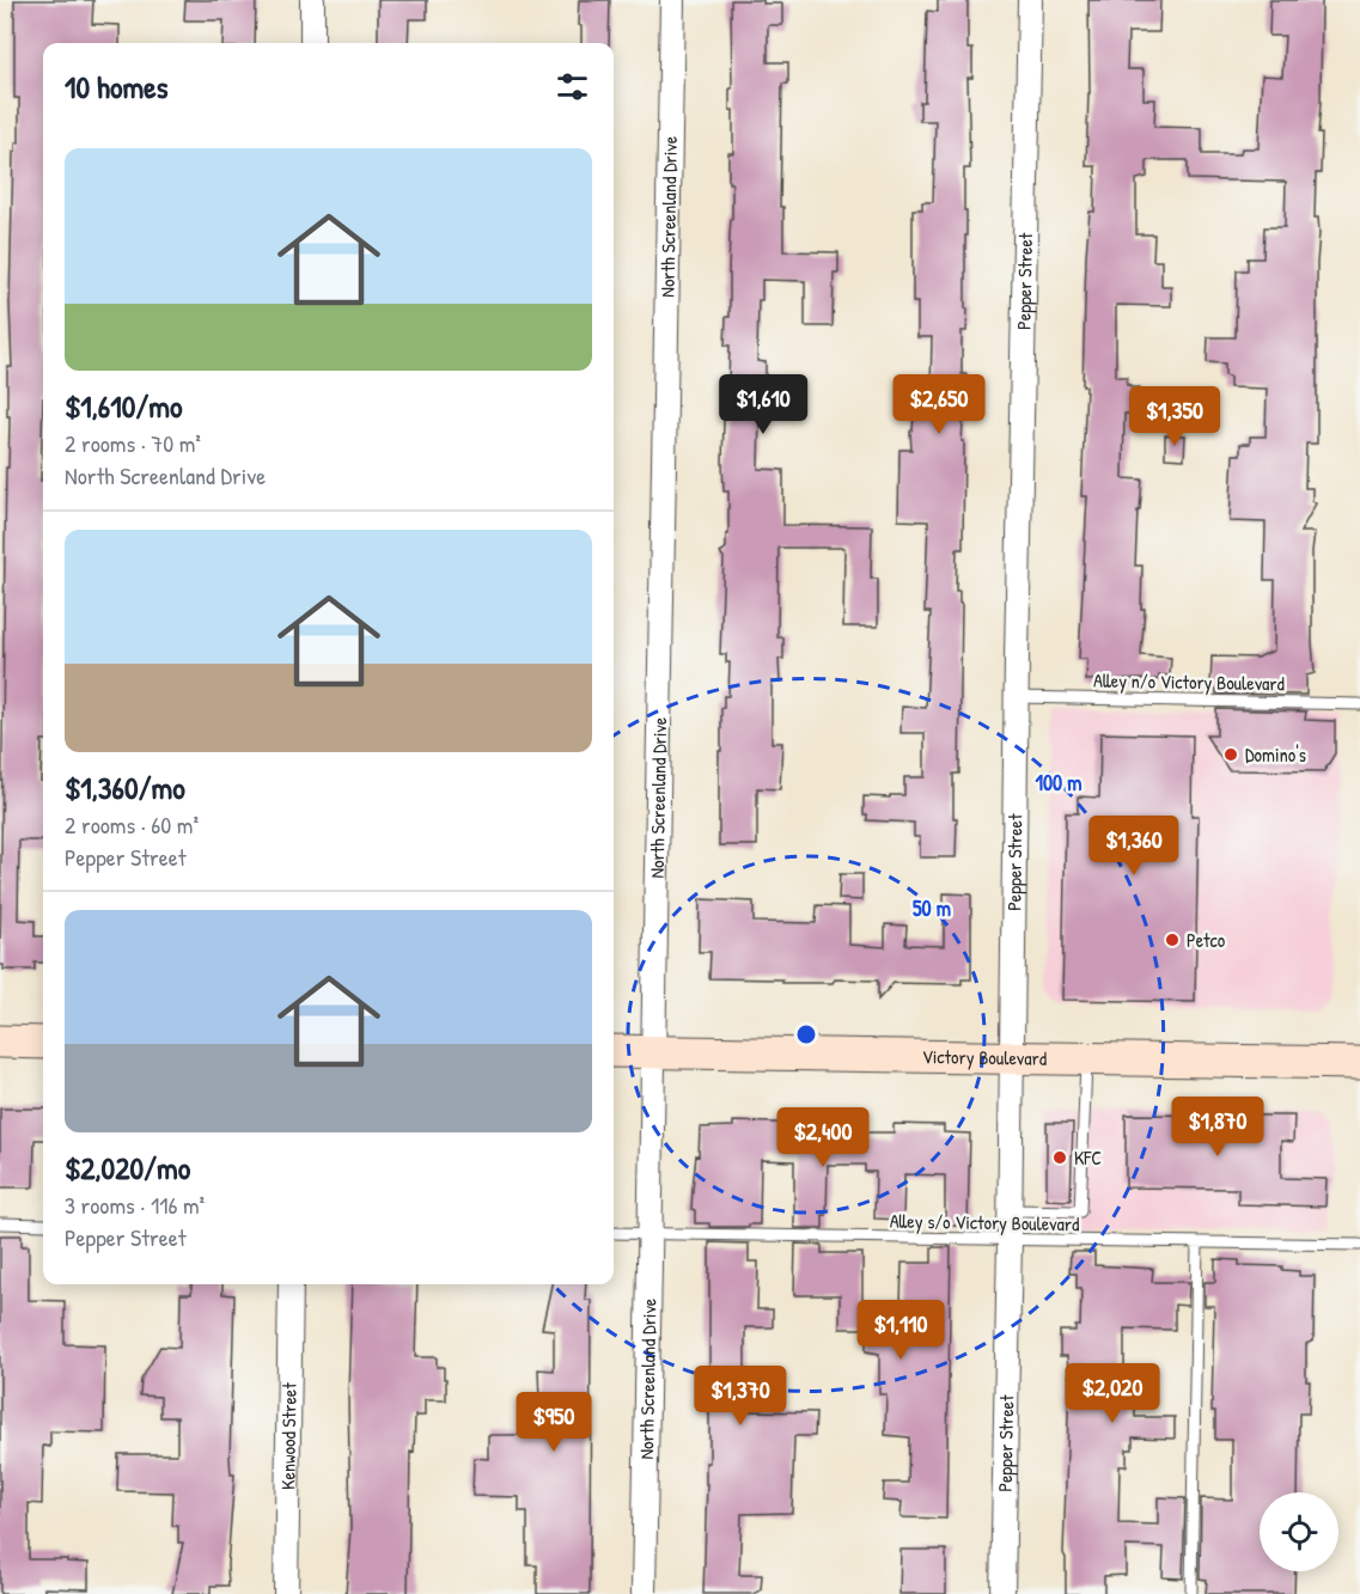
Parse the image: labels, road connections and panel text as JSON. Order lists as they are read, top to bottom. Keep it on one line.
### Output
{"streets":{"main road":["Victory Boulevard"],"street":["North Screenland Drive","Pepper Street","Kenwood Street"],"lane":["Alley n/o Victory Boulevard","Alley s/o Victory Boulevard"]},"crossings":[["North Screenland Drive","Victory Boulevard"],["North Screenland Drive","Alley s/o Victory Boulevard"],["Pepper Street","Alley n/o Victory Boulevard"],["Pepper Street","Victory Boulevard"],["Pepper Street","Alley s/o Victory Boulevard"]],"places":["Domino's","Petco","KFC"],"page":{"heading":"10 homes","list":[{"name":"$1,610/mo","note":"2 rooms · 70 m² · North Screenland Drive"},{"name":"$1,360/mo","note":"2 rooms · 60 m² · Pepper Street"},{"name":"$2,020/mo","note":"3 rooms · 116 m² · Pepper Street"}],"price":["$1,610","$2,650","$1,350","$1,360","$1,870","$2,400","$1,110","$2,020","$1,370","$950"]},"rings":["100 m","50 m"]}
